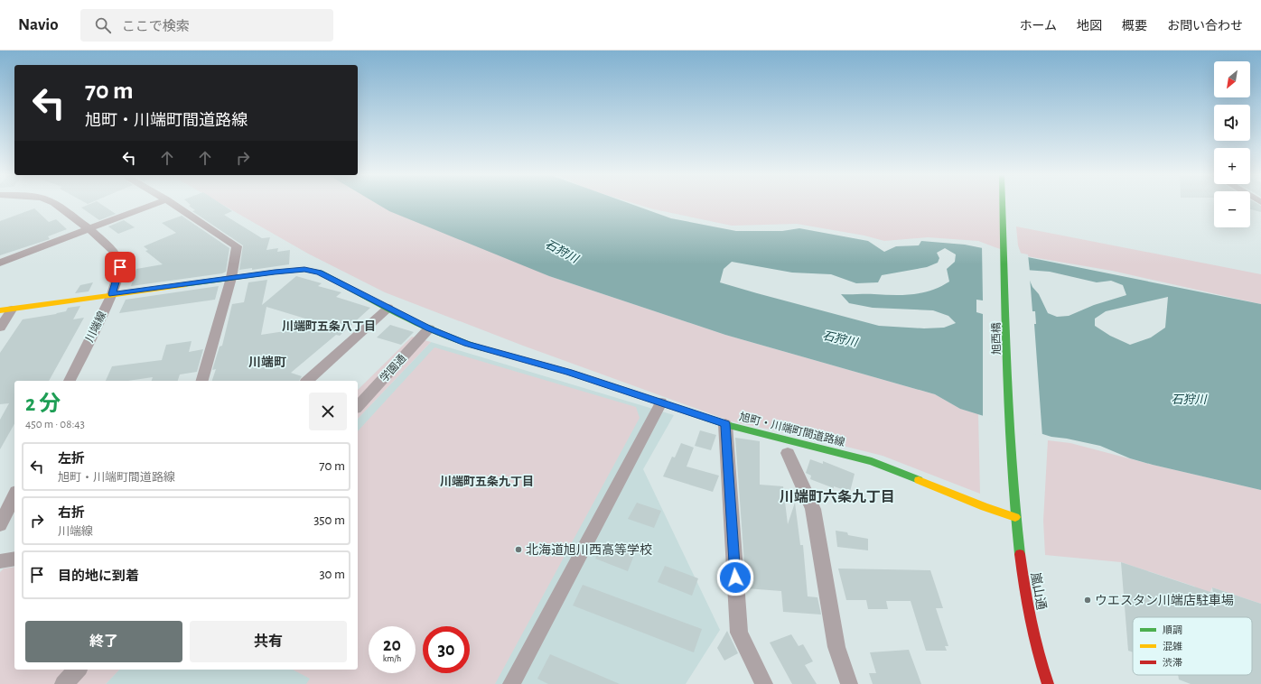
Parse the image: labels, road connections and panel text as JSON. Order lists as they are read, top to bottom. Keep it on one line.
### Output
{"streets":{"street":["川端線","旭西橋","学園通","旭町・川端町間道路線","嵐山通"]},"crossings":[["川端線","旭町・川端町間道路線"],["旭西橋","嵐山通"],["学園通","旭町・川端町間道路線"],["旭町・川端町間道路線","嵐山通"]],"districts":["川端町五条八丁目","川端町","川端町五条九丁目","川端町六条九丁目"],"water":["石狩川"],"places":["北海道旭川西高等学校","ウエスタン川端店駐車場"],"legend":["順調","混雑","渋滞"],"north":"bottom left","page":{"header":"Navio","search":"ここで検索","nav":["ホーム","地図","概要","お問い合わせ"],"map_buttons":["+","−"],"turn":["70 m","旭町・川端町間道路線"],"heading":["2 分","450 m · 08:43"],"list":[{"name":"左折","note":"旭町・川端町間道路線","value":"70 m"},{"name":"右折","note":"川端線","value":"350 m"},{"name":"目的地に到着","value":"30 m"}],"buttons":["終了","共有"],"speed":"20 km/h","limit":"30"}}
